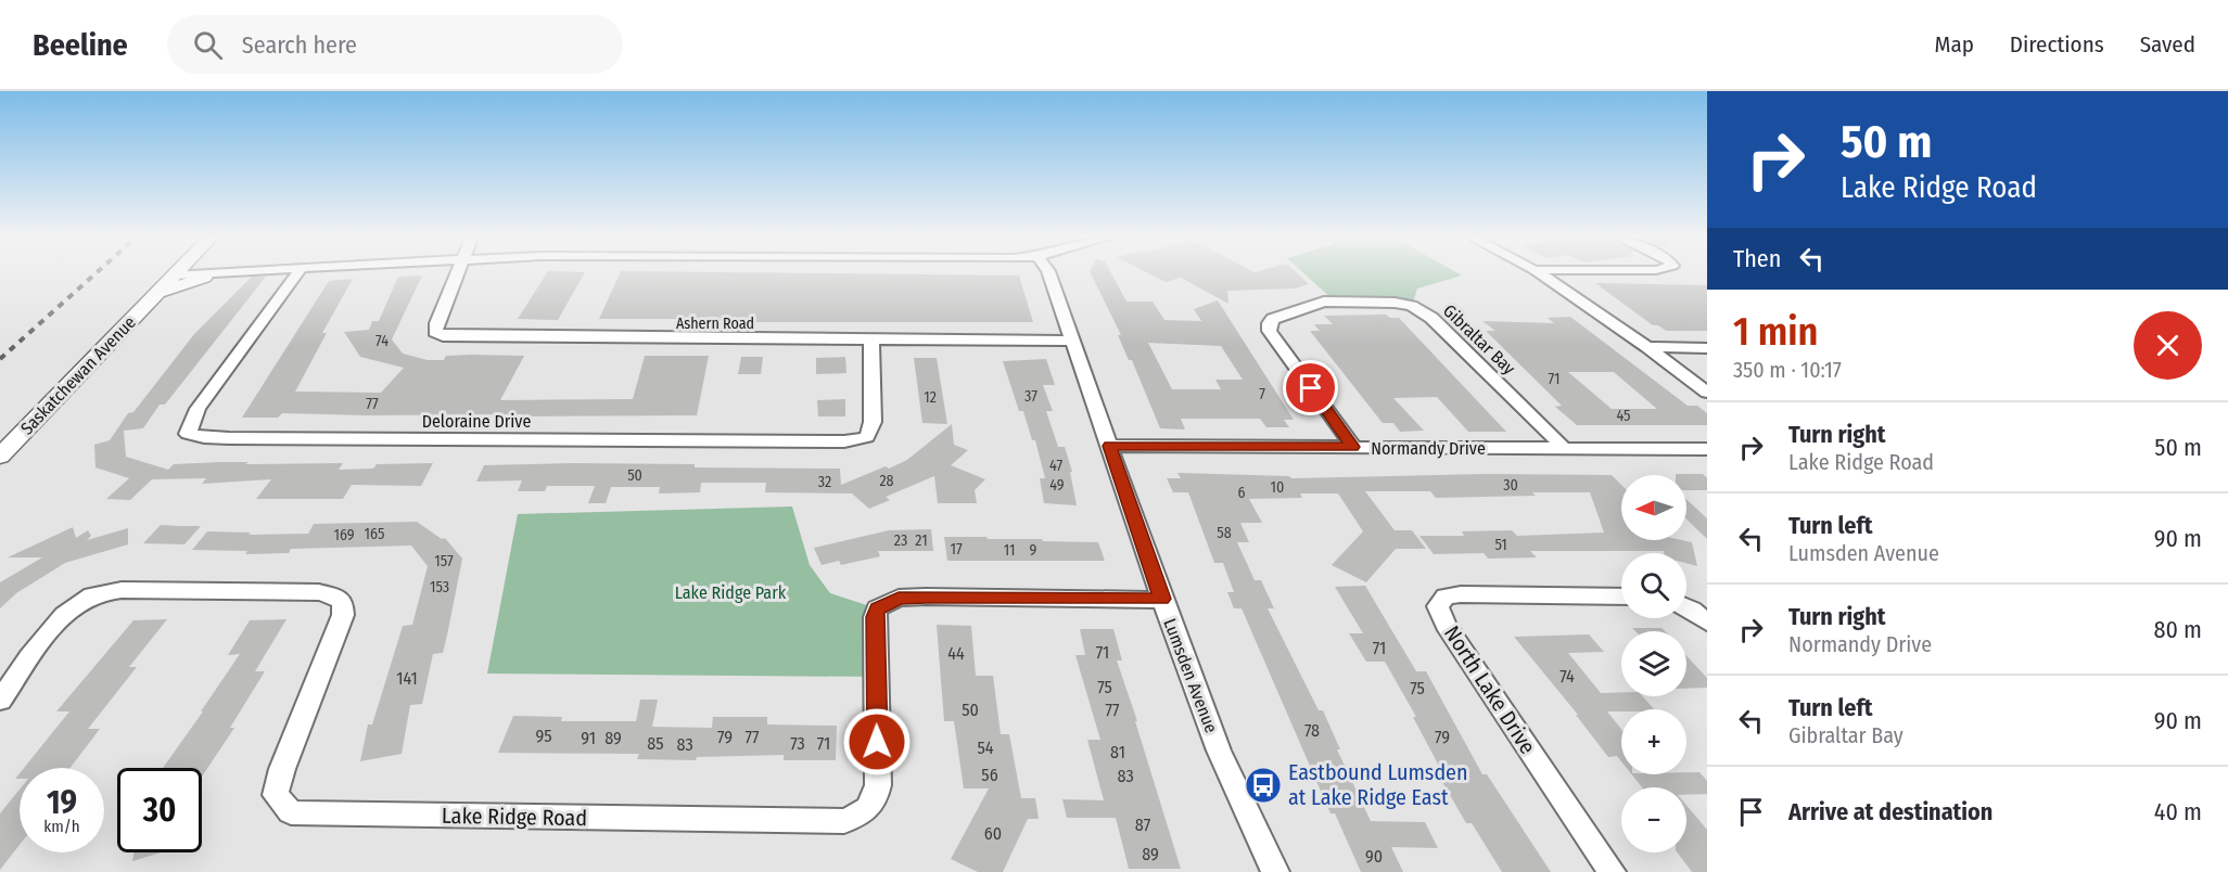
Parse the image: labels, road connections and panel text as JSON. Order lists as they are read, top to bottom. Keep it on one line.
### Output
{"streets":{"main road":["Saskatchewan Avenue"],"street":["Ashern Road","Gibraltar Bay","Deloraine Drive","Normandy Drive","Lumsden Avenue","North Lake Drive","Lake Ridge Road"]},"crossings":[["Ashern Road","Deloraine Drive"],["Ashern Road","Lumsden Avenue"],["Gibraltar Bay","Normandy Drive"],["Normandy Drive","Lumsden Avenue"],["Lumsden Avenue","Lake Ridge Road"]],"parks":["Lake Ridge Park"],"places":{"bus stop":["Eastbound Lumsden at Lake Ridge East"]},"house_numbers":["74","71","7","37","12","77","45","47","50","28","32","49","30","10","6","58","165","169","23","21","51","17","11","9","157","153","71","71","44","74","141","75","75","50","77","78","95","79","77","79","91","89","85","73","71","83","54","81","56","83","87","60","89","90"],"north":"left","page":{"header":"Beeline","search":"Search here","nav":["Map","Directions","Saved"],"turn":["50 m","Lake Ridge Road"],"then":"Then","heading":["1 min","350 m · 10:17"],"list":[{"name":"Turn right","note":"Lake Ridge Road","value":"50 m"},{"name":"Turn left","note":"Lumsden Avenue","value":"90 m"},{"name":"Turn right","note":"Normandy Drive","value":"80 m"},{"name":"Turn left","note":"Gibraltar Bay","value":"90 m"},{"name":"Arrive at destination","value":"40 m"}],"map_buttons":["+","−"],"speed":"19 km/h","limit":"30"}}
